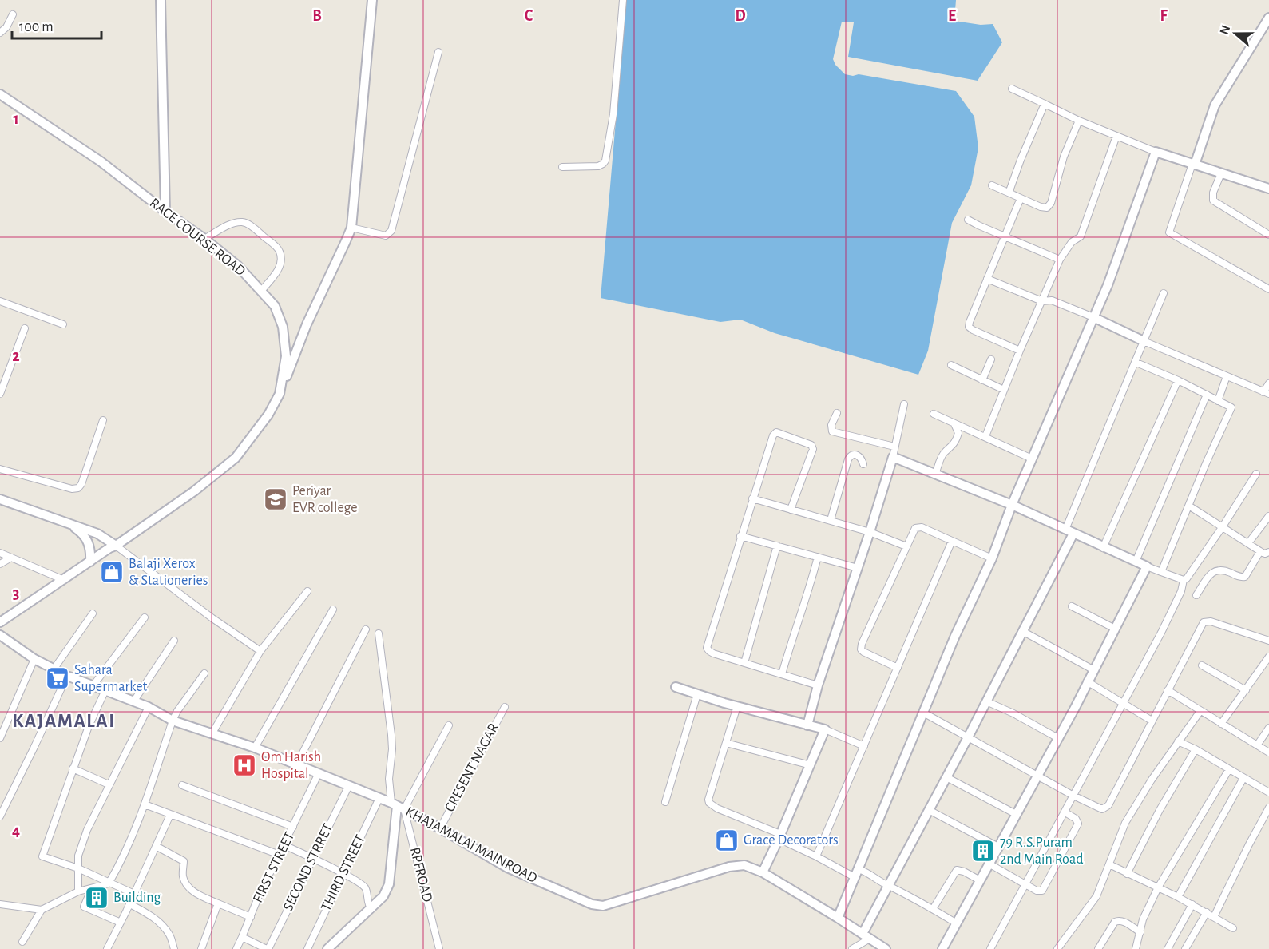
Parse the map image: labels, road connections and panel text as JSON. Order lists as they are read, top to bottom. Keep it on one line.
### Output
{"streets":{"street":["RACE COURSE ROAD","CRESENT NAGAR","KHAJAMALAI MAINROAD","FIRST STREET","SECOND STRRET","THIRD STREET","RPFROAD"]},"crossings":[["CRESENT NAGAR","KHAJAMALAI MAINROAD"],["KHAJAMALAI MAINROAD","FIRST STREET"],["KHAJAMALAI MAINROAD","SECOND STRRET"],["KHAJAMALAI MAINROAD","THIRD STREET"],["KHAJAMALAI MAINROAD","RPFROAD"]],"districts":["KAJAMALAI"],"places":{"school or university":["Periyar EVR college"],"shop":["Balaji Xerox & Stationeries","Grace Decorators"],"supermarket":["Sahara Supermarket"],"hospital":["Om Harish Hospital"],"building":["79 R.S.Puram 2nd Main Road","Building"]},"scale_bar":"100 m","north":"left","grid":{"columns":["B","C","D","E","F"],"rows":["1","2","3","4"]}}
